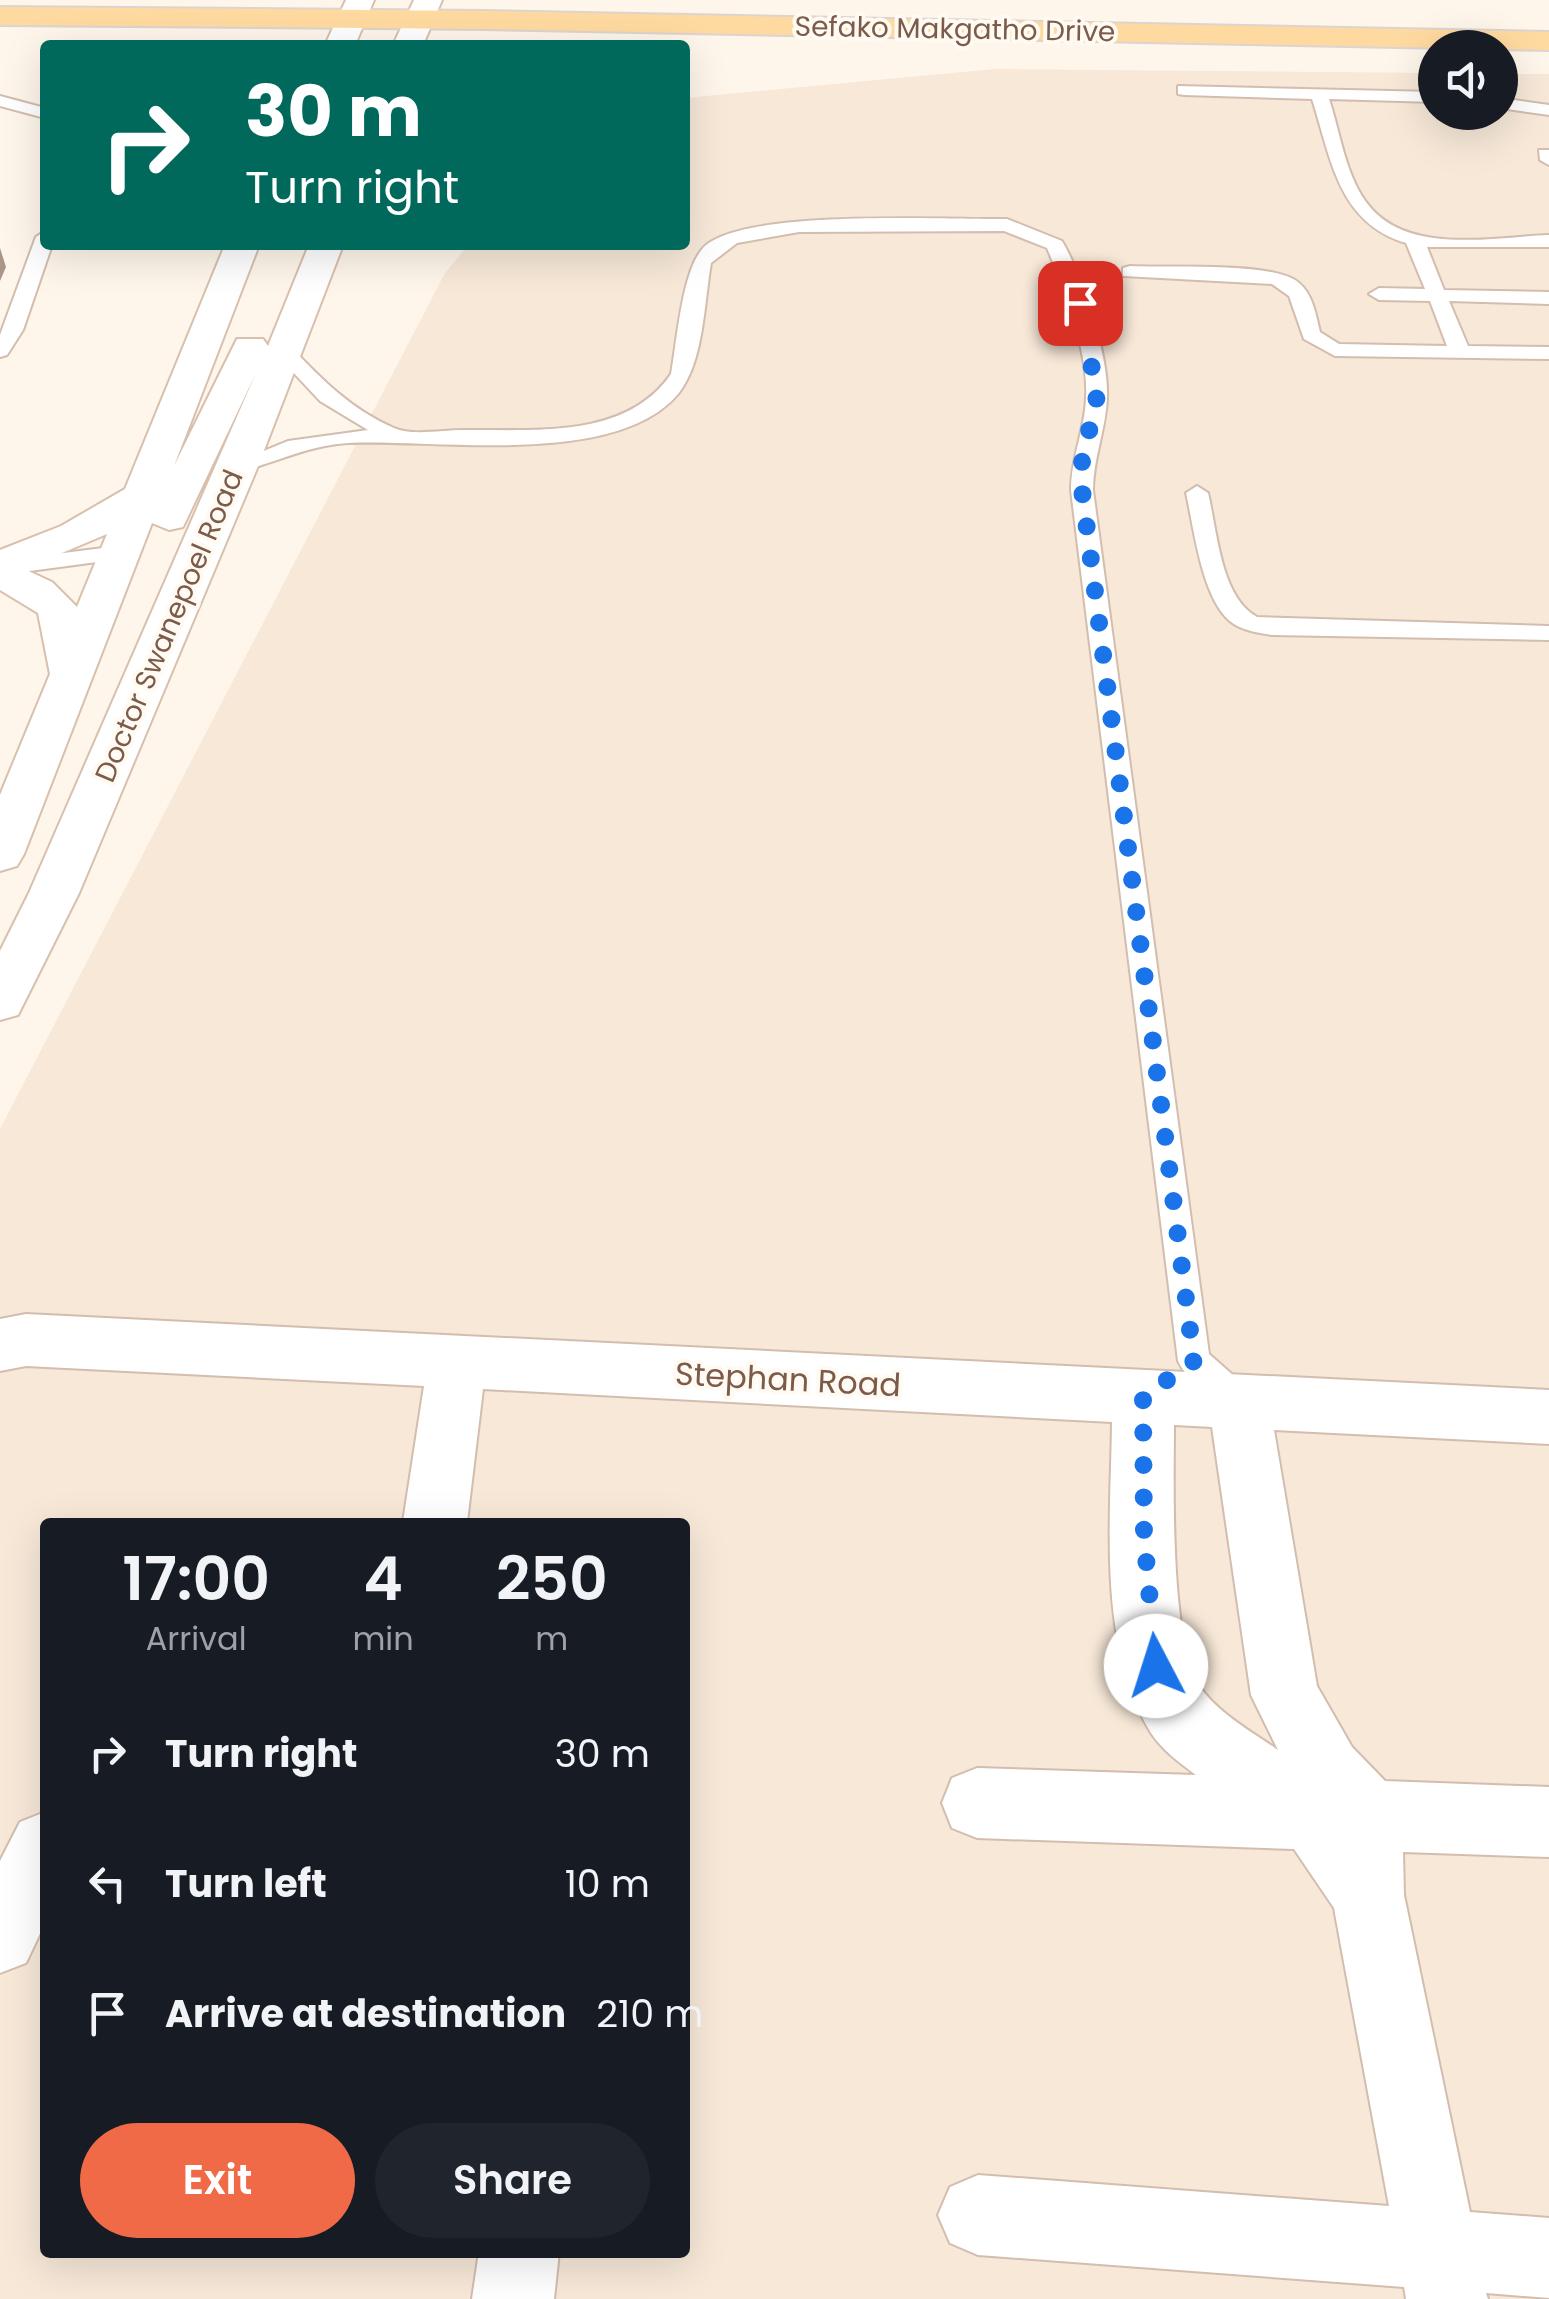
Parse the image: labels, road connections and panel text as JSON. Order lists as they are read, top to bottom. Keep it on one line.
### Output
{"streets":{"main road":["Sefako Makgatho Drive"],"street":["Doctor Swanepoel Road","Stephan Road"]},"page":{"turn":["30 m","Turn right"],"eta":["17:00","Arrival","4","min","250","m"],"list":[{"name":"Turn right","value":"30 m"},{"name":"Turn left","value":"10 m"},{"name":"Arrive at destination","value":"210 m"}],"buttons":["Exit","Share"]}}
